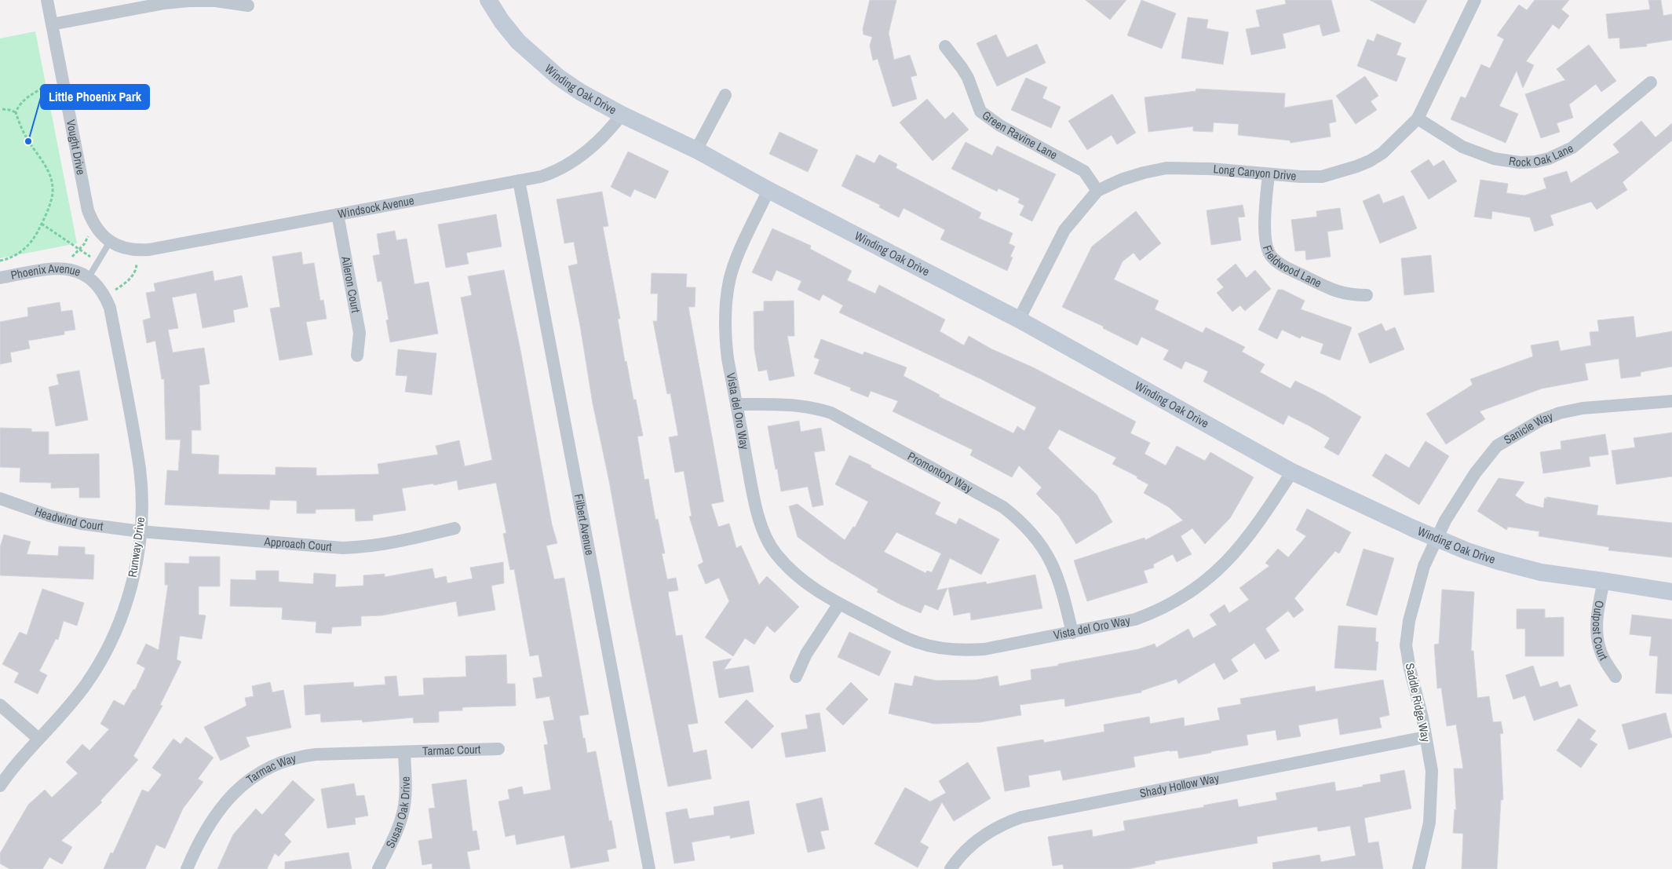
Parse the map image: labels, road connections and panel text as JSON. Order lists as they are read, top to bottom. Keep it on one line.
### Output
{"streets":{"street":["Winding Oak Drive","Green Ravine Lane","Vought Drive","Rock Oak Lane","Long Canyon Drive","Windsock Avenue","Fieldwood Lane","Phoenix Avenue","Aileron Court","Vista del Oro Way","Sanicle Way","Promontory Way","Headwind Court","Filbert Avenue","Approach Court","Runway Drive","Outpost Court","Saddle Ridge Way","Tarmac Court","Tarmac Way","Shady Hollow Way","Susan Oak Drive"]},"crossings":[["Winding Oak Drive","Long Canyon Drive"],["Winding Oak Drive","Windsock Avenue"],["Winding Oak Drive","Vista del Oro Way"],["Winding Oak Drive","Sanicle Way"],["Winding Oak Drive","Outpost Court"],["Winding Oak Drive","Saddle Ridge Way"],["Green Ravine Lane","Long Canyon Drive"],["Vought Drive","Windsock Avenue"],["Rock Oak Lane","Long Canyon Drive"],["Long Canyon Drive","Fieldwood Lane"],["Windsock Avenue","Aileron Court"],["Windsock Avenue","Filbert Avenue"],["Phoenix Avenue","Runway Drive"],["Vista del Oro Way","Promontory Way"],["Sanicle Way","Saddle Ridge Way"],["Headwind Court","Approach Court"],["Headwind Court","Runway Drive"],["Approach Court","Runway Drive"],["Saddle Ridge Way","Shady Hollow Way"],["Tarmac Court","Tarmac Way"],["Tarmac Court","Susan Oak Drive"],["Tarmac Way","Susan Oak Drive"]],"places":["Little Phoenix Park"]}
